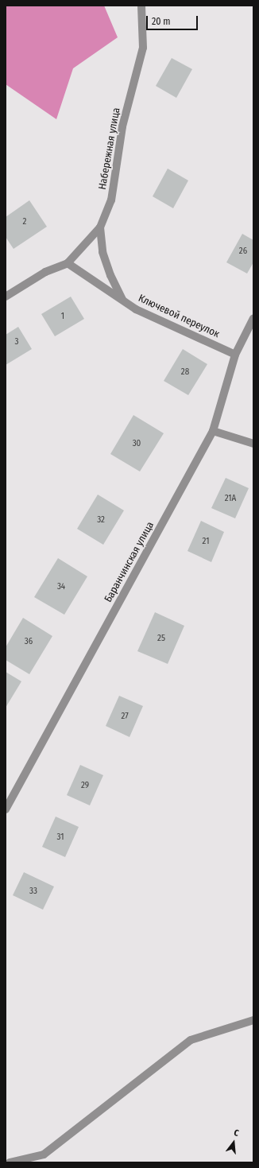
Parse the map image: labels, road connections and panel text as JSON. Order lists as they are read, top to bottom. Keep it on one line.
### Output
{"streets":{"street":["Набережная улица","Ключевой переулок","Баранчинская улица"]},"crossings":[["Набережная улица","Ключевой переулок"],["Ключевой переулок","Баранчинская улица"]],"house_numbers":["2","26","1","3","28","30","21А","32","21","34","25","36","27","29","31","33"],"scale_bar":"20 m","north":"top"}
